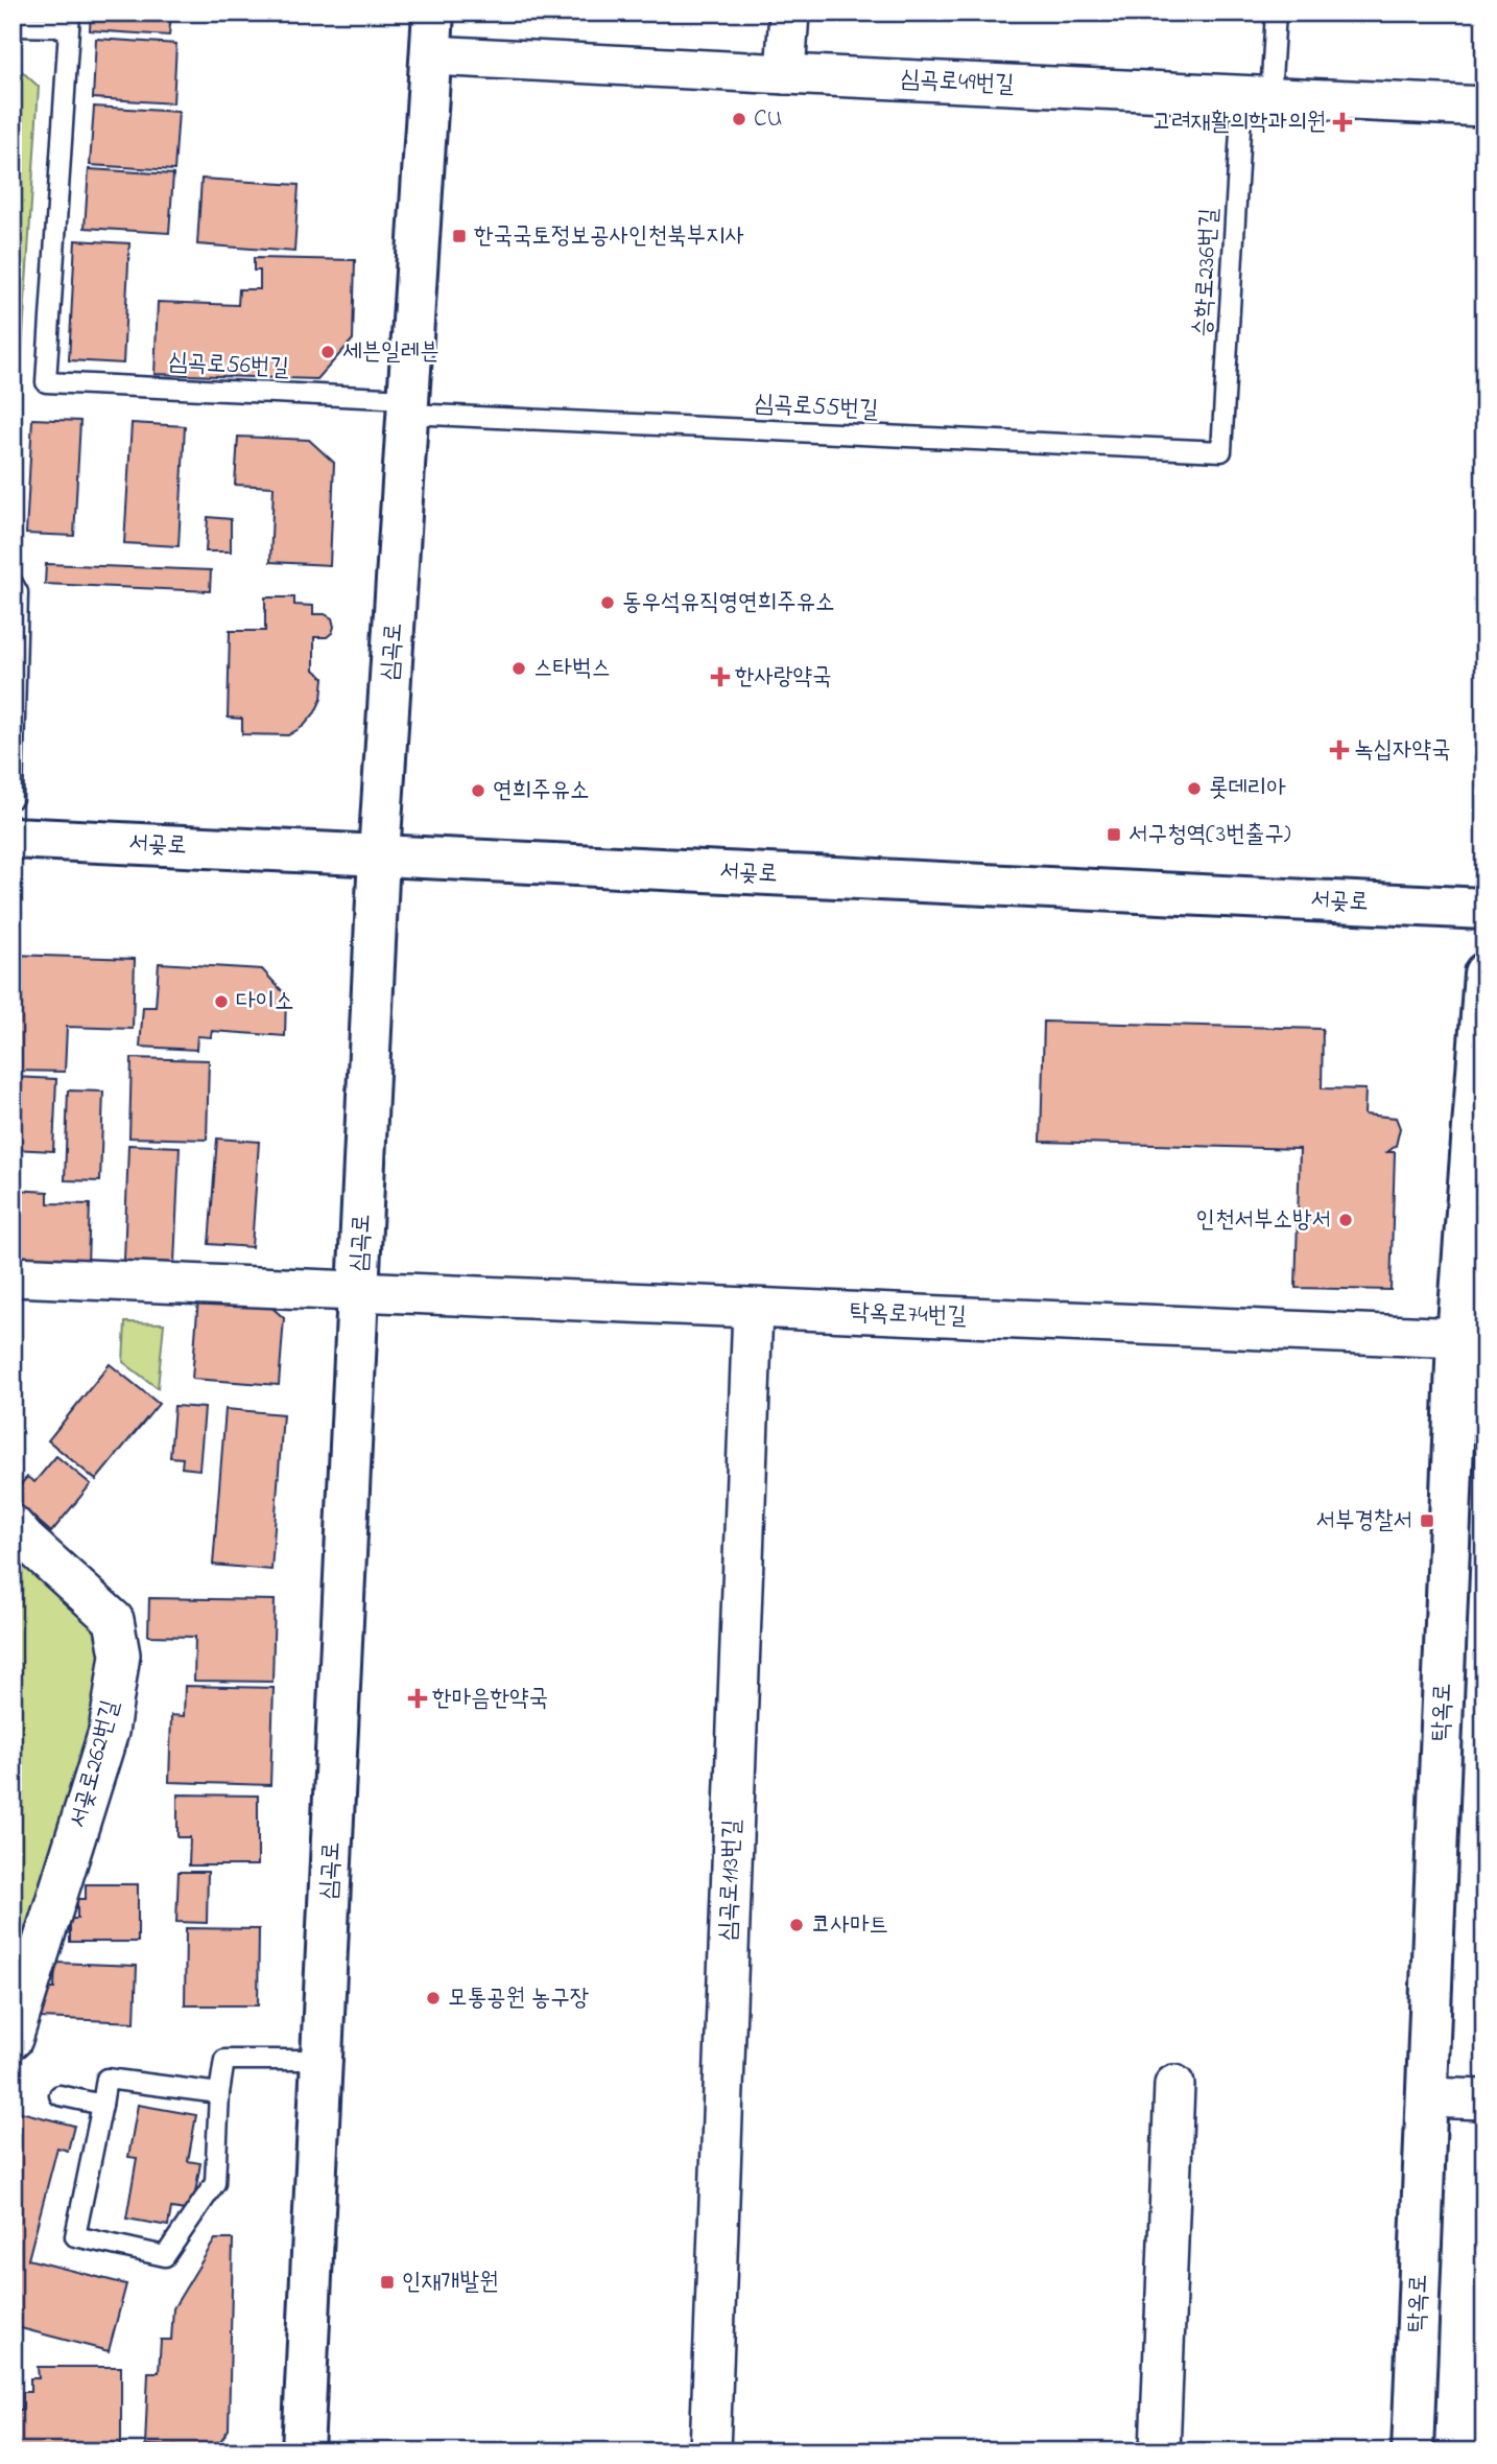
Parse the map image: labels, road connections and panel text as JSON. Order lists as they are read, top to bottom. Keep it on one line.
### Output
{"streets":{"street":["심곡로49번길","심곡로","서곶로","탁옥로74번길","탁옥로","서곶로262번길","심곡로113번길"],"lane":["승학로236번길","심곡로56번길","심곡로55번길"]},"crossings":[["심곡로49번길","승학로236번길"],["심곡로49번길","심곡로"],["승학로236번길","심곡로55번길"],["심곡로56번길","심곡로55번길"],["심곡로56번길","심곡로"],["심곡로55번길","심곡로"],["심곡로","서곶로"],["심곡로","탁옥로74번길"],["탁옥로74번길","탁옥로"],["탁옥로74번길","심곡로113번길"]],"places":{"other":["CU","세븐일레븐","동우석유직영연희주유소","스타벅스","롯데리아","연희주유소","다이소","인천서부소방서","코사마트","모통공원 농구장"],"health":["고려재활의학과의원","한사랑약국","녹십자약국","한마음한약국"],"transit":["한국국토정보공사인천북부지사","서구청역(3번출구)","서부경찰서","인재개발원"]}}
